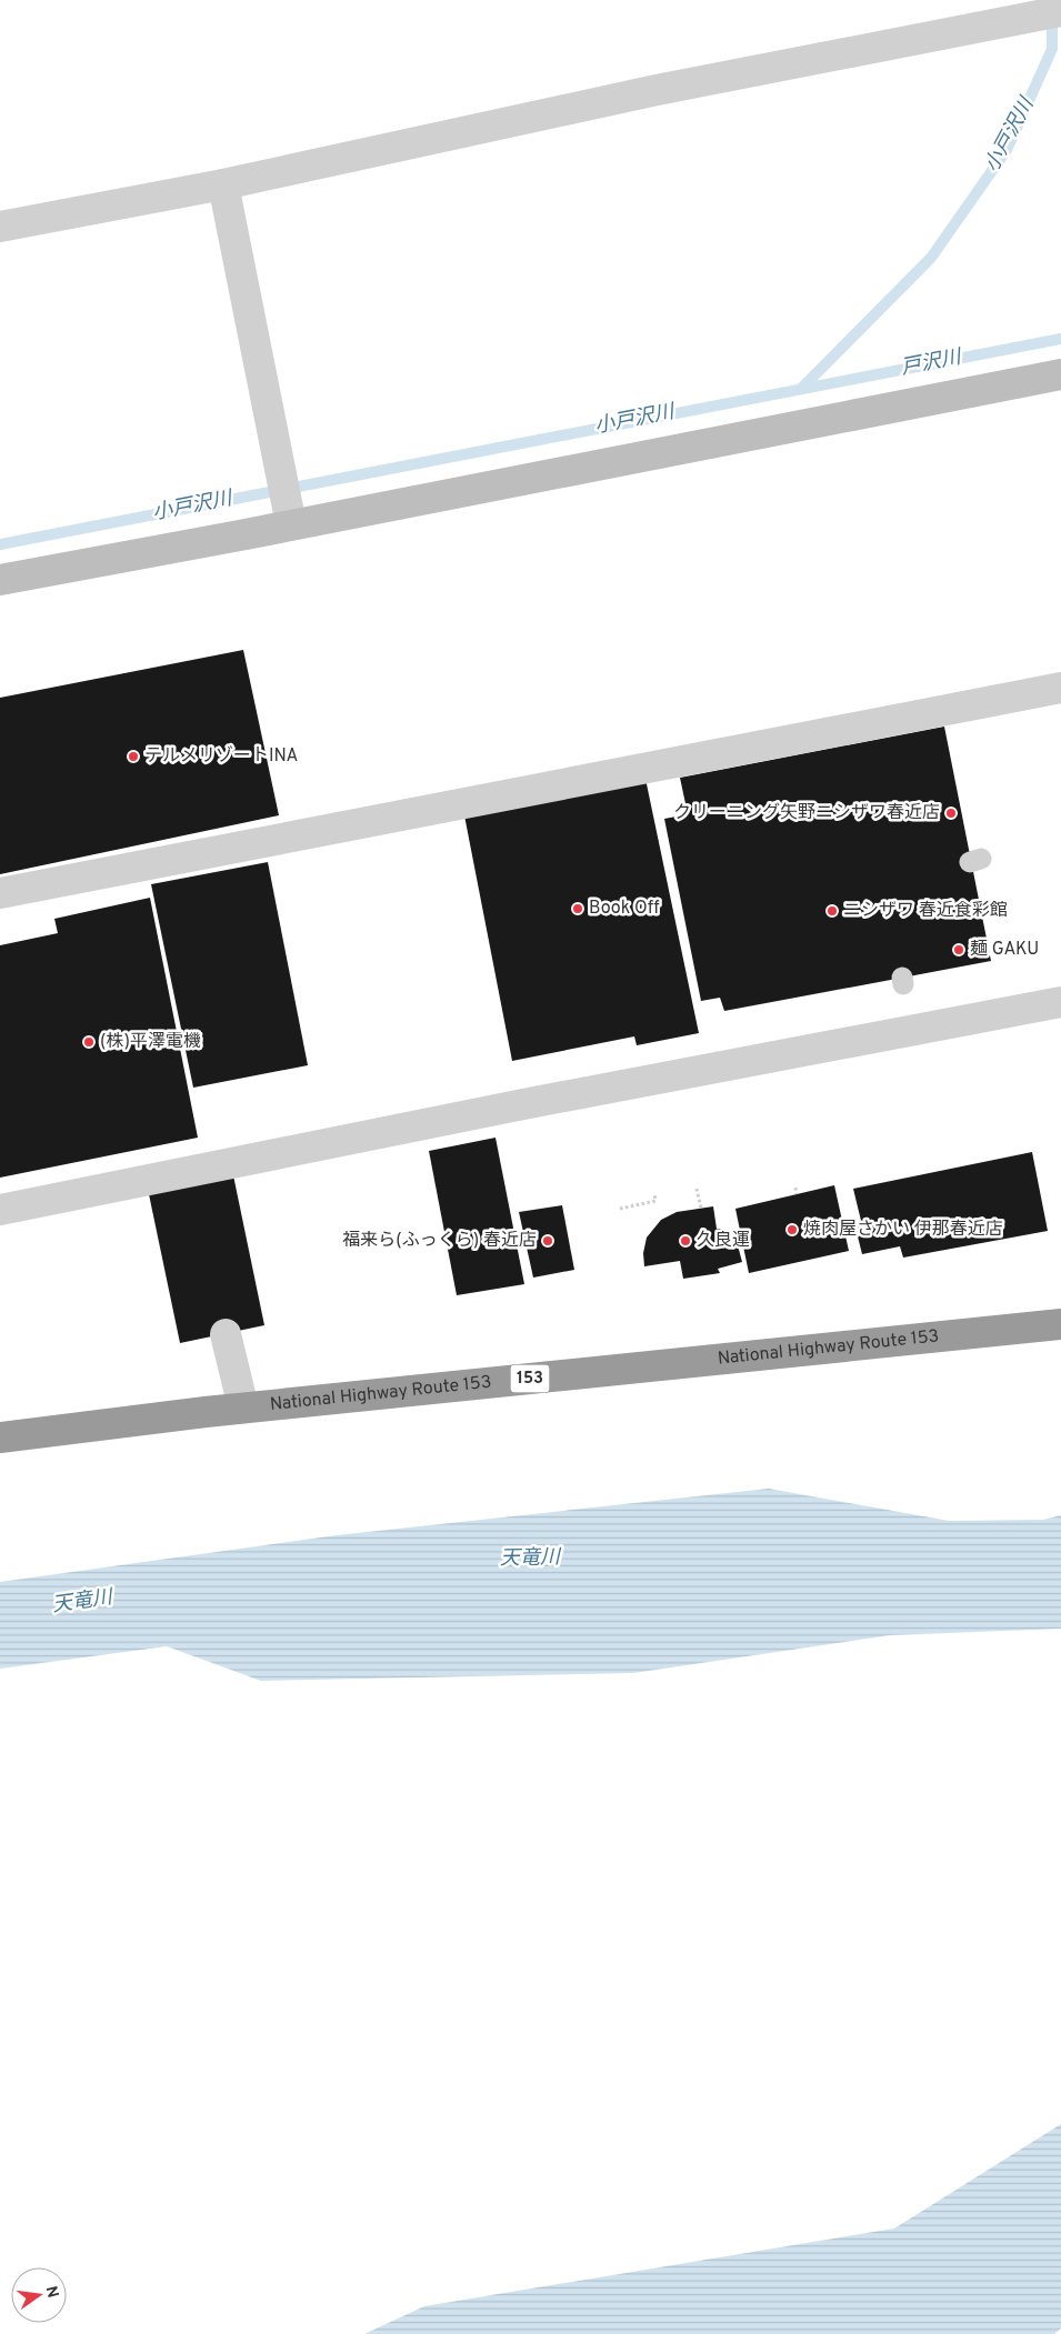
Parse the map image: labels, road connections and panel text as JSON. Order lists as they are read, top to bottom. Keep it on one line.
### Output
{"streets":{"highway":["National Highway Route 153","153"]},"water":["小戸沢川","戸沢川","天竜川"],"places":["テルメリゾートINA","クリーニング矢野ニシザワ春近店","Book Off","ニシザワ 春近食彩館","麺 GAKU","(株)平澤電機","焼肉屋さかい 伊那春近店","福来ら(ふっくら) 春近店","久良運"],"north":"right"}
